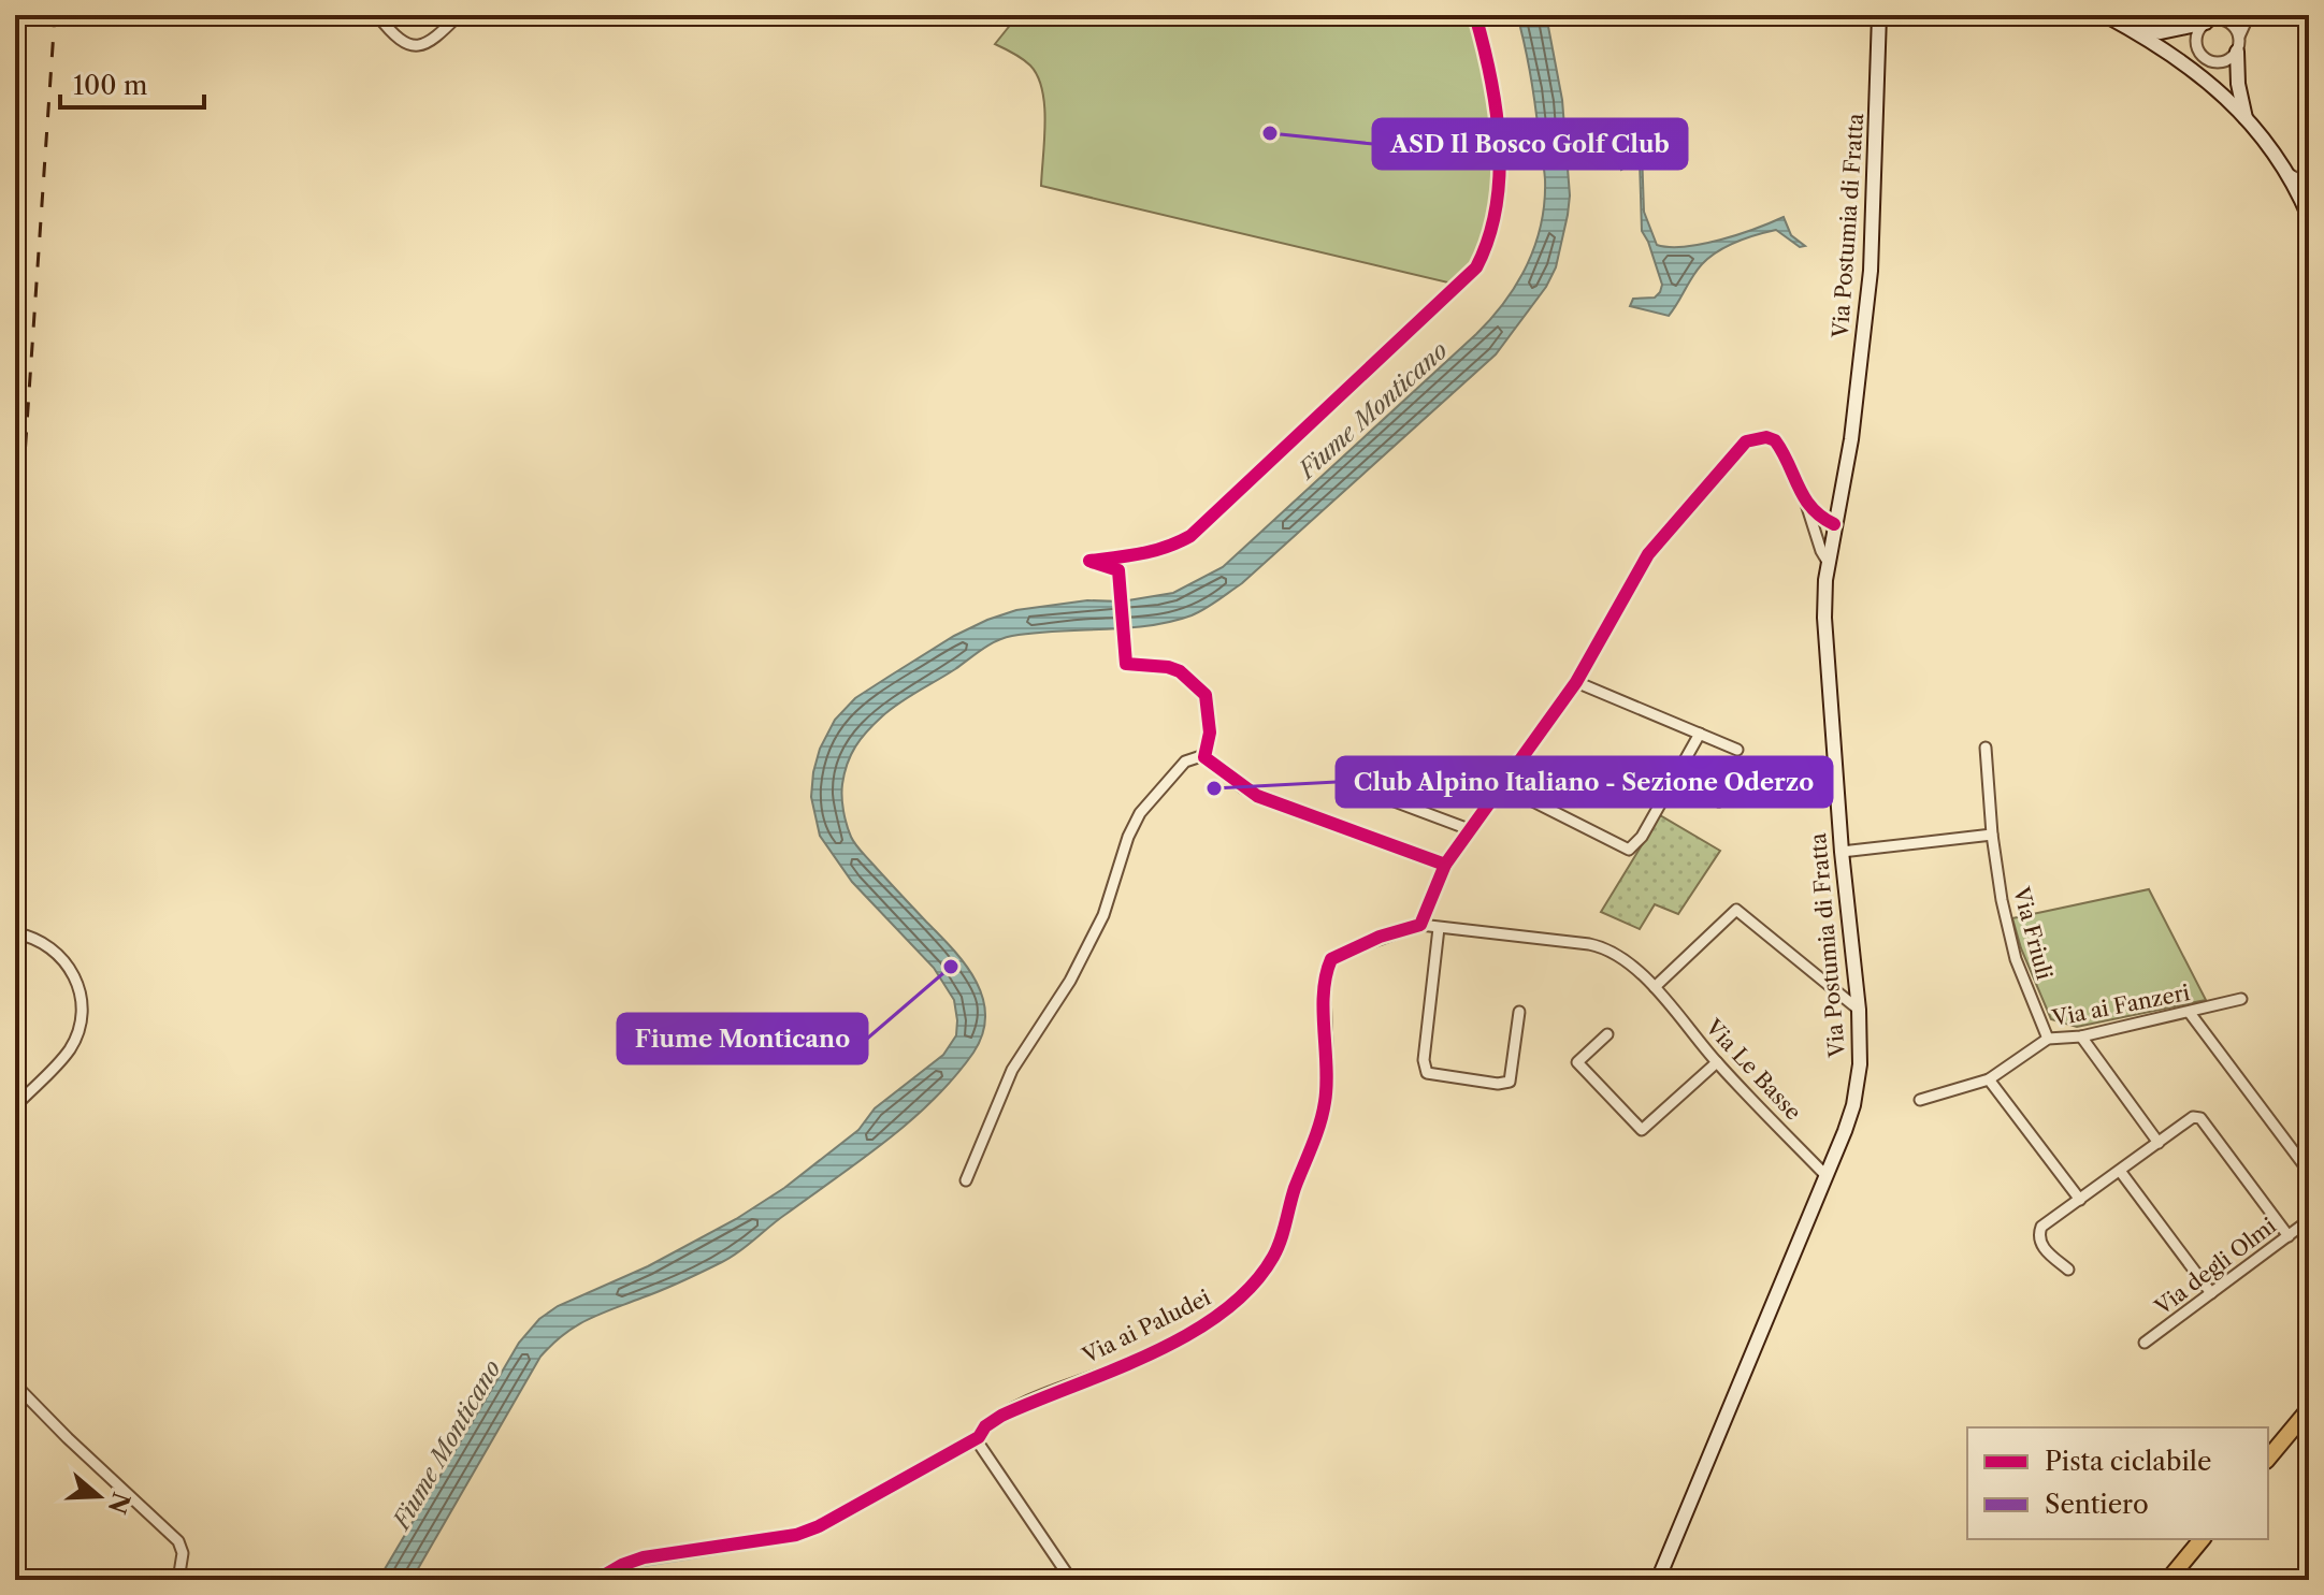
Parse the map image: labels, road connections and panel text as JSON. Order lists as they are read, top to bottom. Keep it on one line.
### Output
{"streets":{"main road":["Via Postumia di Fratta"],"street":["Via Friuli","Via ai Fanzeri","Via Le Basse","Via degli Olmi","Via ai Paludei"]},"crossings":[["Via Postumia di Fratta","Via Le Basse"],["Via Friuli","Via ai Fanzeri"],["Via Le Basse","Via ai Paludei"]],"water":["Fiume Monticano"],"places":["ASD Il Bosco Golf Club","Club Alpino Italiano - Sezione Oderzo","Fiume Monticano"],"legend":["Pista ciclabile","Sentiero"],"scale_bar":"100 m","north":"right"}
